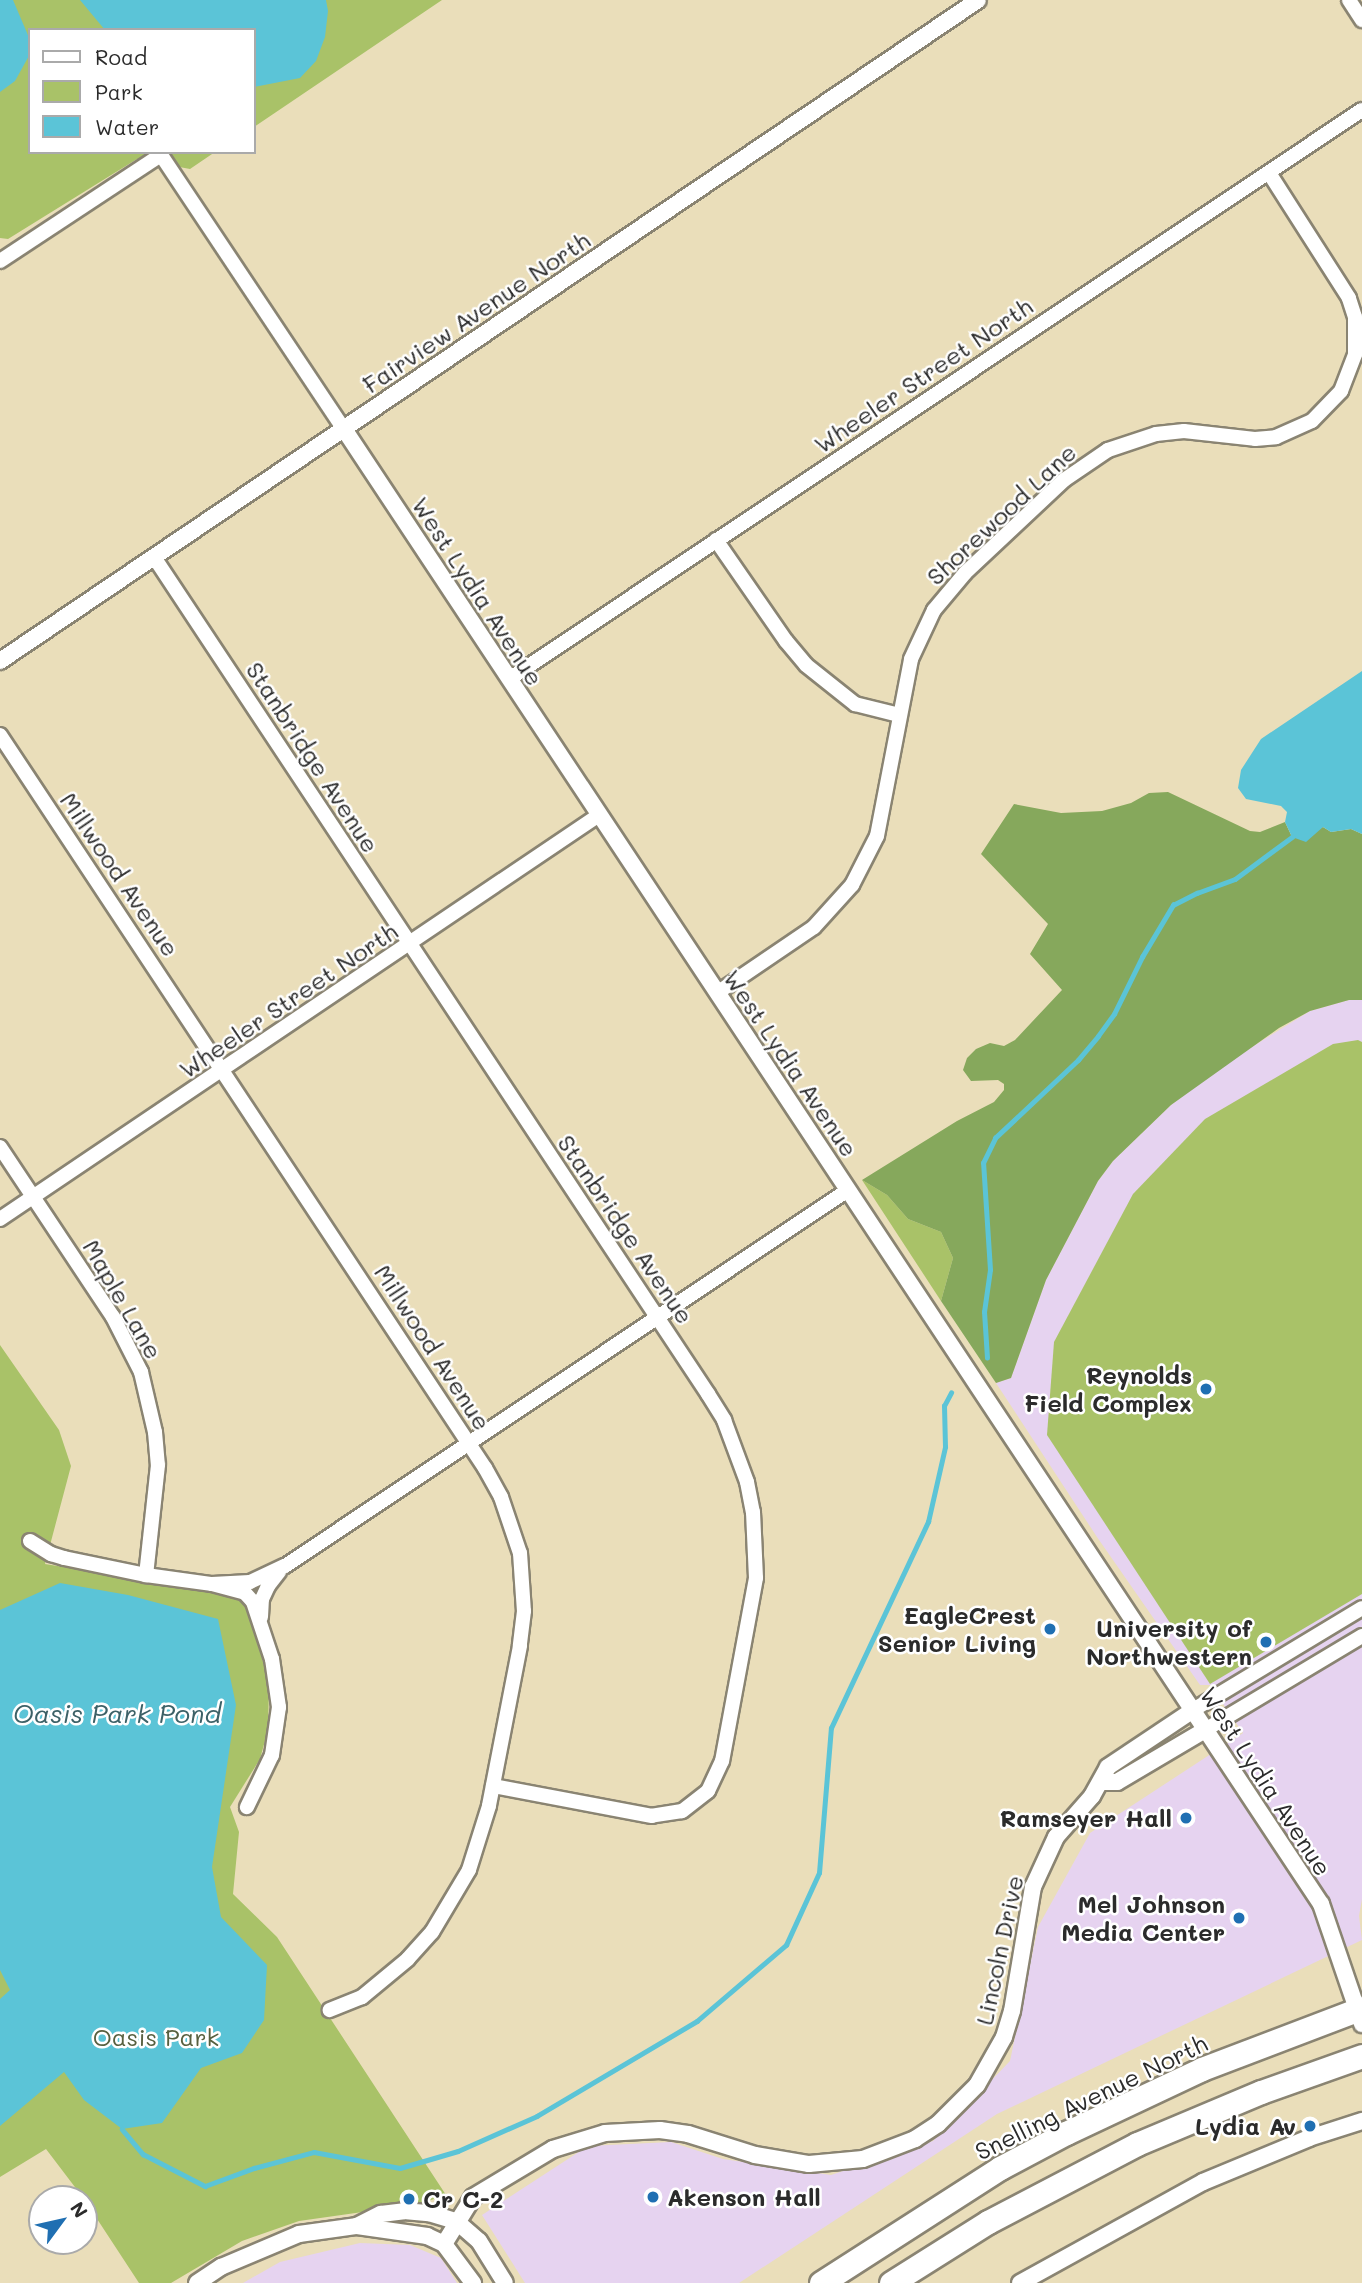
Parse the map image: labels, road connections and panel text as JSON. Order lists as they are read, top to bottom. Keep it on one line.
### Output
{"streets":{"highway":["Snelling Avenue North"],"street":["Fairview Avenue North","Wheeler Street North","Shorewood Lane","West Lydia Avenue","Stanbridge Avenue","Millwood Avenue","Maple Lane","Lincoln Drive"]},"crossings":[["Fairview Avenue North","West Lydia Avenue"],["Fairview Avenue North","Stanbridge Avenue"],["Wheeler Street North","Shorewood Lane"],["Wheeler Street North","West Lydia Avenue"],["Wheeler Street North","Stanbridge Avenue"],["Wheeler Street North","Millwood Avenue"],["Wheeler Street North","Maple Lane"],["Shorewood Lane","West Lydia Avenue"],["West Lydia Avenue","Lincoln Drive"],["West Lydia Avenue","Snelling Avenue North"],["Stanbridge Avenue","Millwood Avenue"]],"water":["Oasis Park Pond"],"parks":["Oasis Park"],"places":["Reynolds Field Complex","EagleCrest Senior Living","University of Northwestern","Ramseyer Hall","Mel Johnson Media Center","Lydia Av","Akenson Hall","Cr C-2"],"legend":["Road","Park","Water"],"north":"top right"}
